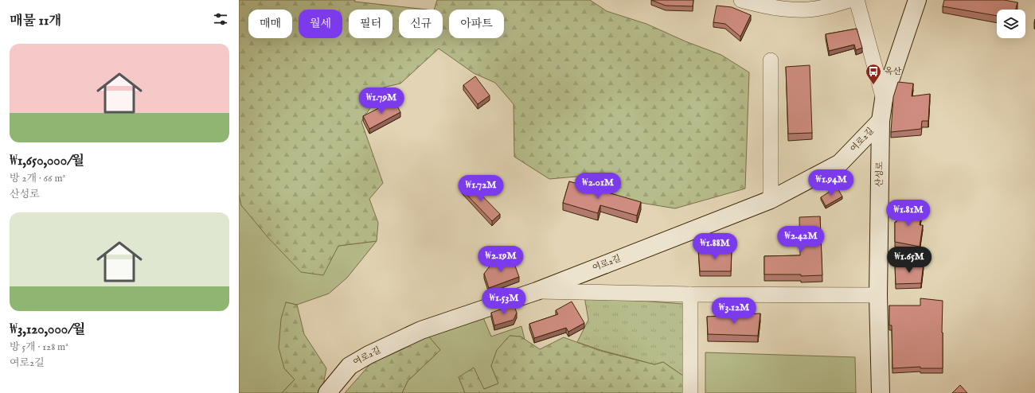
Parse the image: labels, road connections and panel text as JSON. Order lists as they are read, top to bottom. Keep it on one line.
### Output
{"streets":{"street":["여로2길","산성로"]},"crossings":[["여로2길","산성로"]],"places":{"bus stop":["옥산"]},"page":{"heading":"매물 11개","chip":["매매","월세","필터","신규","아파트"],"list":[{"name":"₩1,650,000/월","note":"방 2개 · 66 m² · 산성로"},{"name":"₩3,120,000/월","note":"방 5개 · 128 m² · 여로2길"}],"price":["₩1.79M","₩1.94M","₩2.01M","₩1.72M","₩1.81M","₩2.42M","₩1.88M","₩2.19M","₩1.65M","₩1.53M","₩3.12M"]}}
